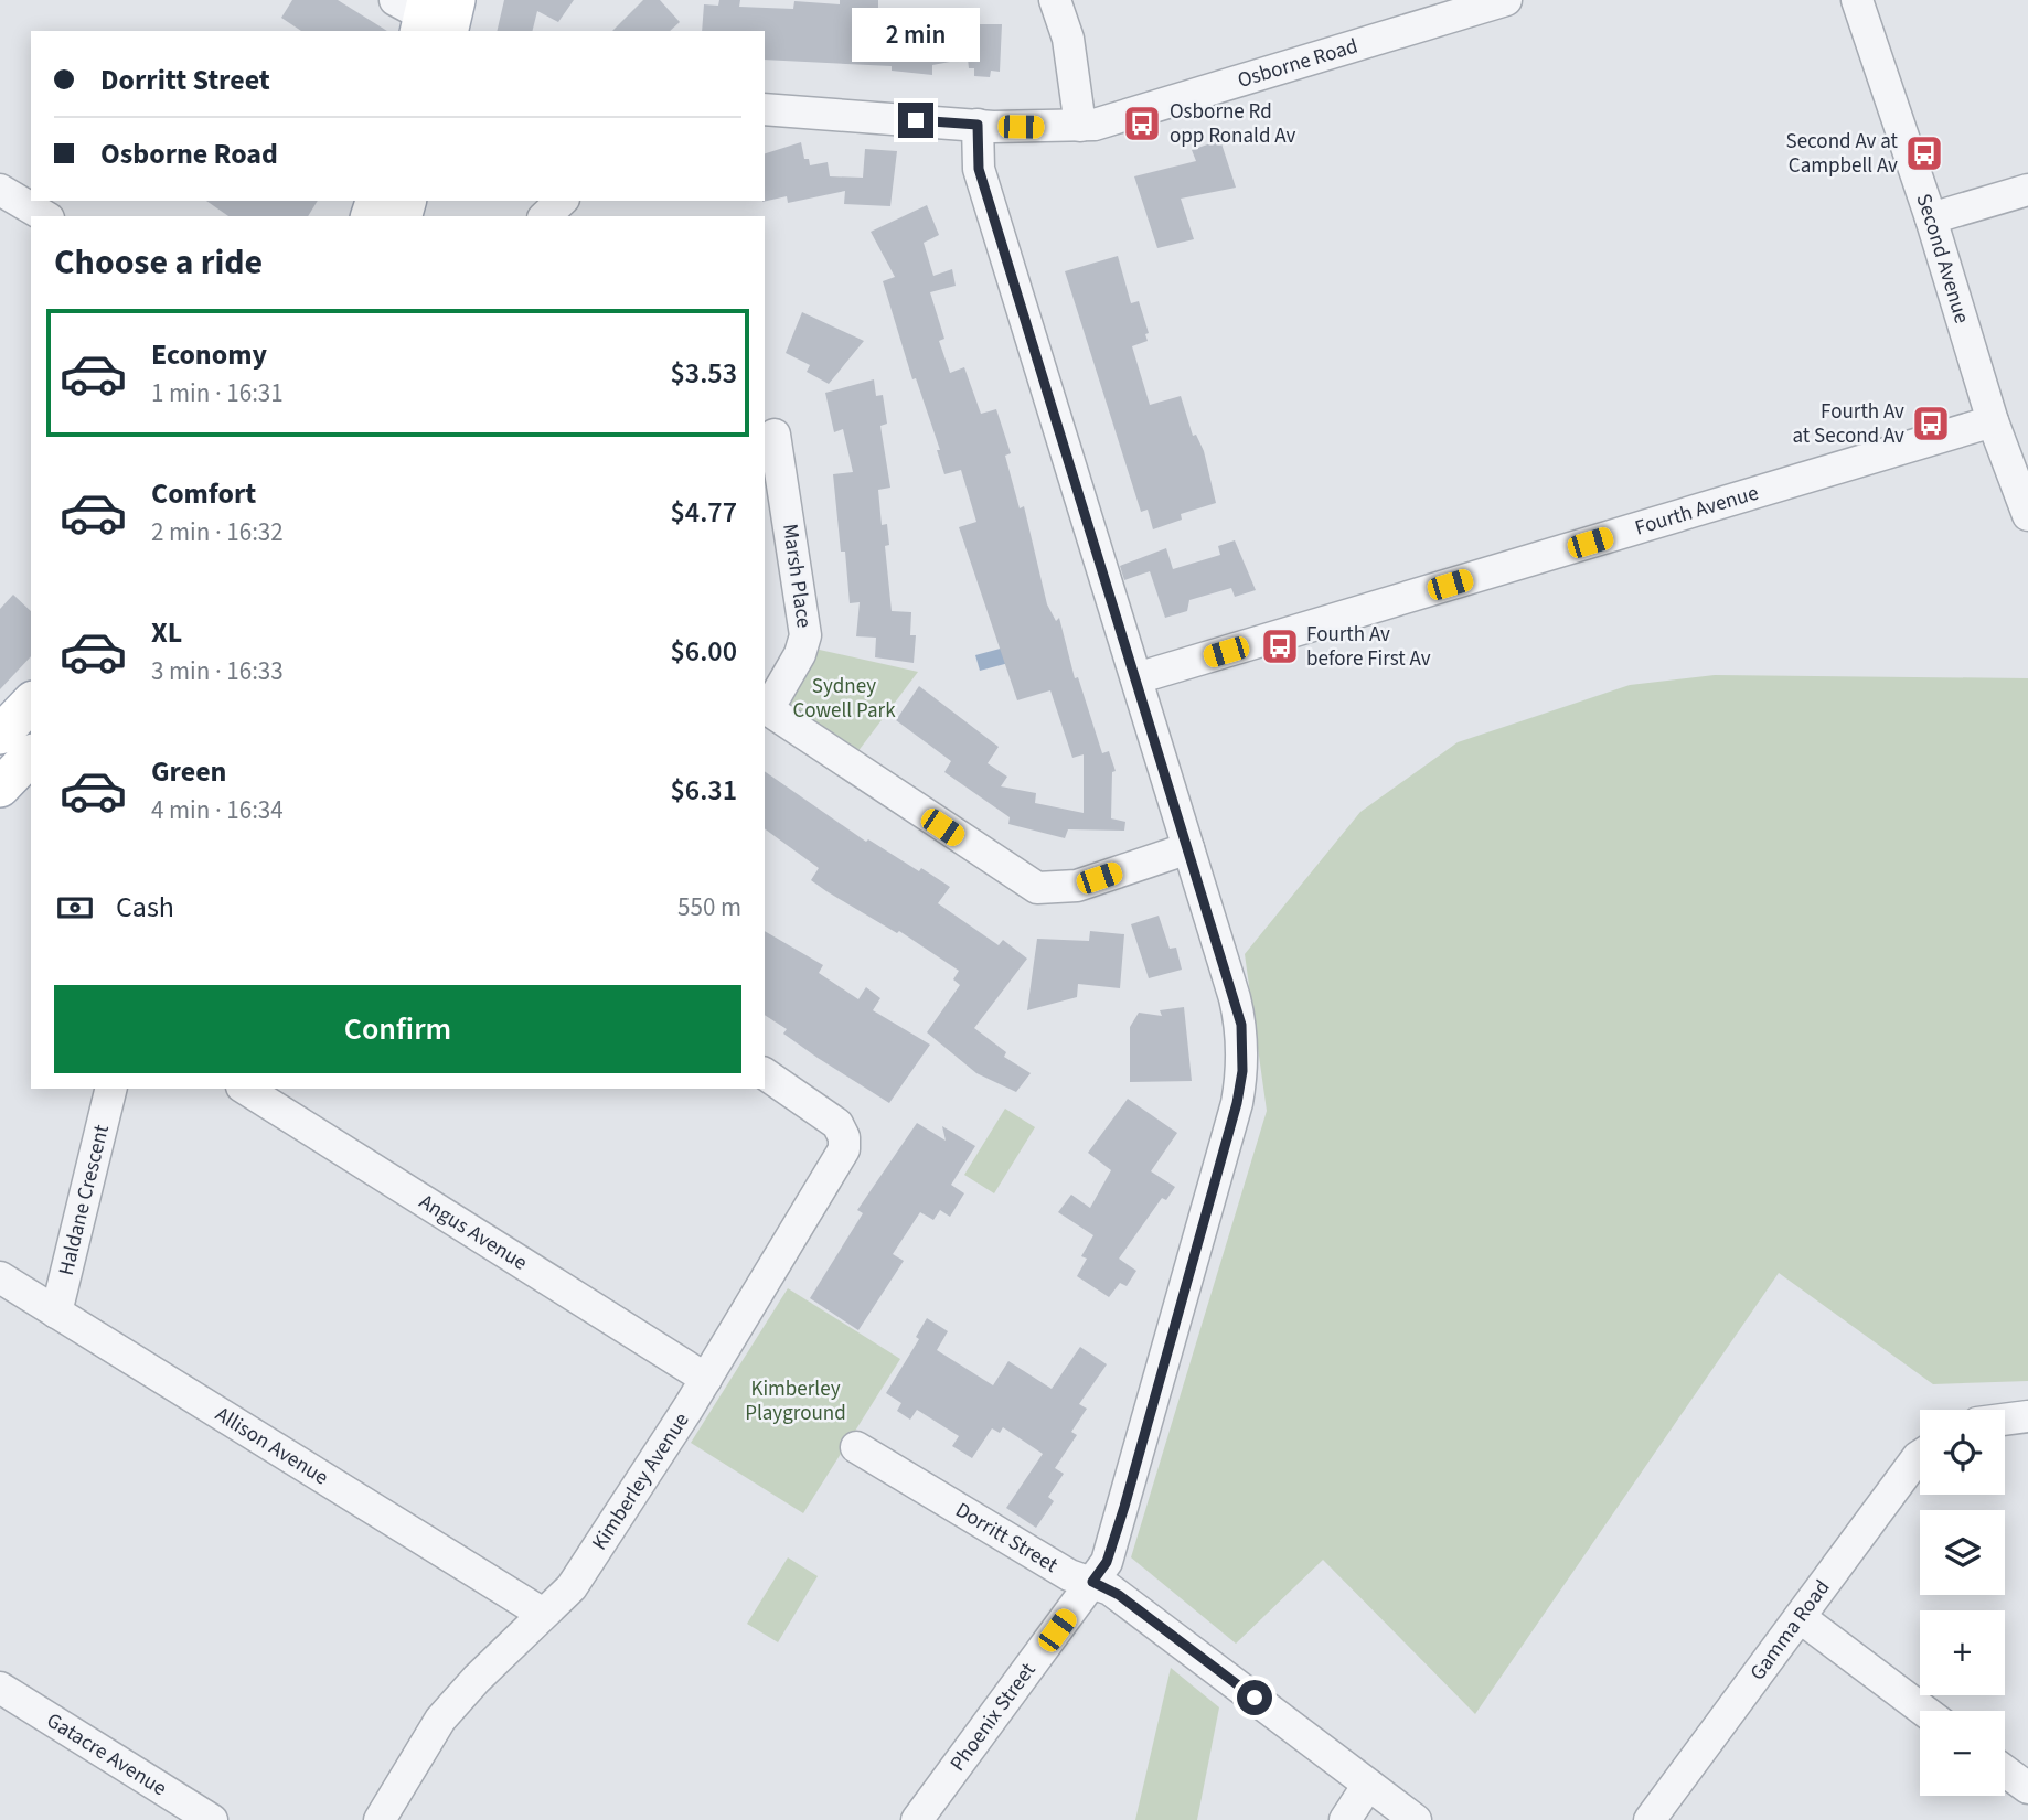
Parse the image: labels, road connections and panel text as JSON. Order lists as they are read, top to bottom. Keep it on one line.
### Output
{"streets":{"street":["Osborne Road","Second Avenue","Fourth Avenue","Marsh Place","Haldane Crescent","Angus Avenue","Allison Avenue","Kimberley Avenue","Dorritt Street","Gamma Road","Phoenix Street","Gatacre Avenue"]},"crossings":[["Osborne Road","Phoenix Street"],["Second Avenue","Fourth Avenue"],["Fourth Avenue","Phoenix Street"],["Haldane Crescent","Allison Avenue"],["Angus Avenue","Kimberley Avenue"],["Allison Avenue","Kimberley Avenue"],["Dorritt Street","Phoenix Street"]],"parks":["Sydney Cowell Park","Kimberley Playground"],"places":{"bus stop":["Osborne Rd opp Ronald Av","Second Av at Campbell Av","Fourth Av at Second Av","Fourth Av before First Av"]},"page":{"bubble":"2 min","banner":["Dorritt Street","Osborne Road"],"heading":"Choose a ride","list":[{"name":"Economy","note":"1 min · 16:31","value":"$3.53"},{"name":"Comfort","note":"2 min · 16:32","value":"$4.77"},{"name":"XL","note":"3 min · 16:33","value":"$6.00"},{"name":"Green","note":"4 min · 16:34","value":"$6.31"}],"pay":["Cash","550 m"],"buttons":"Confirm","map_buttons":["+","−"]}}
